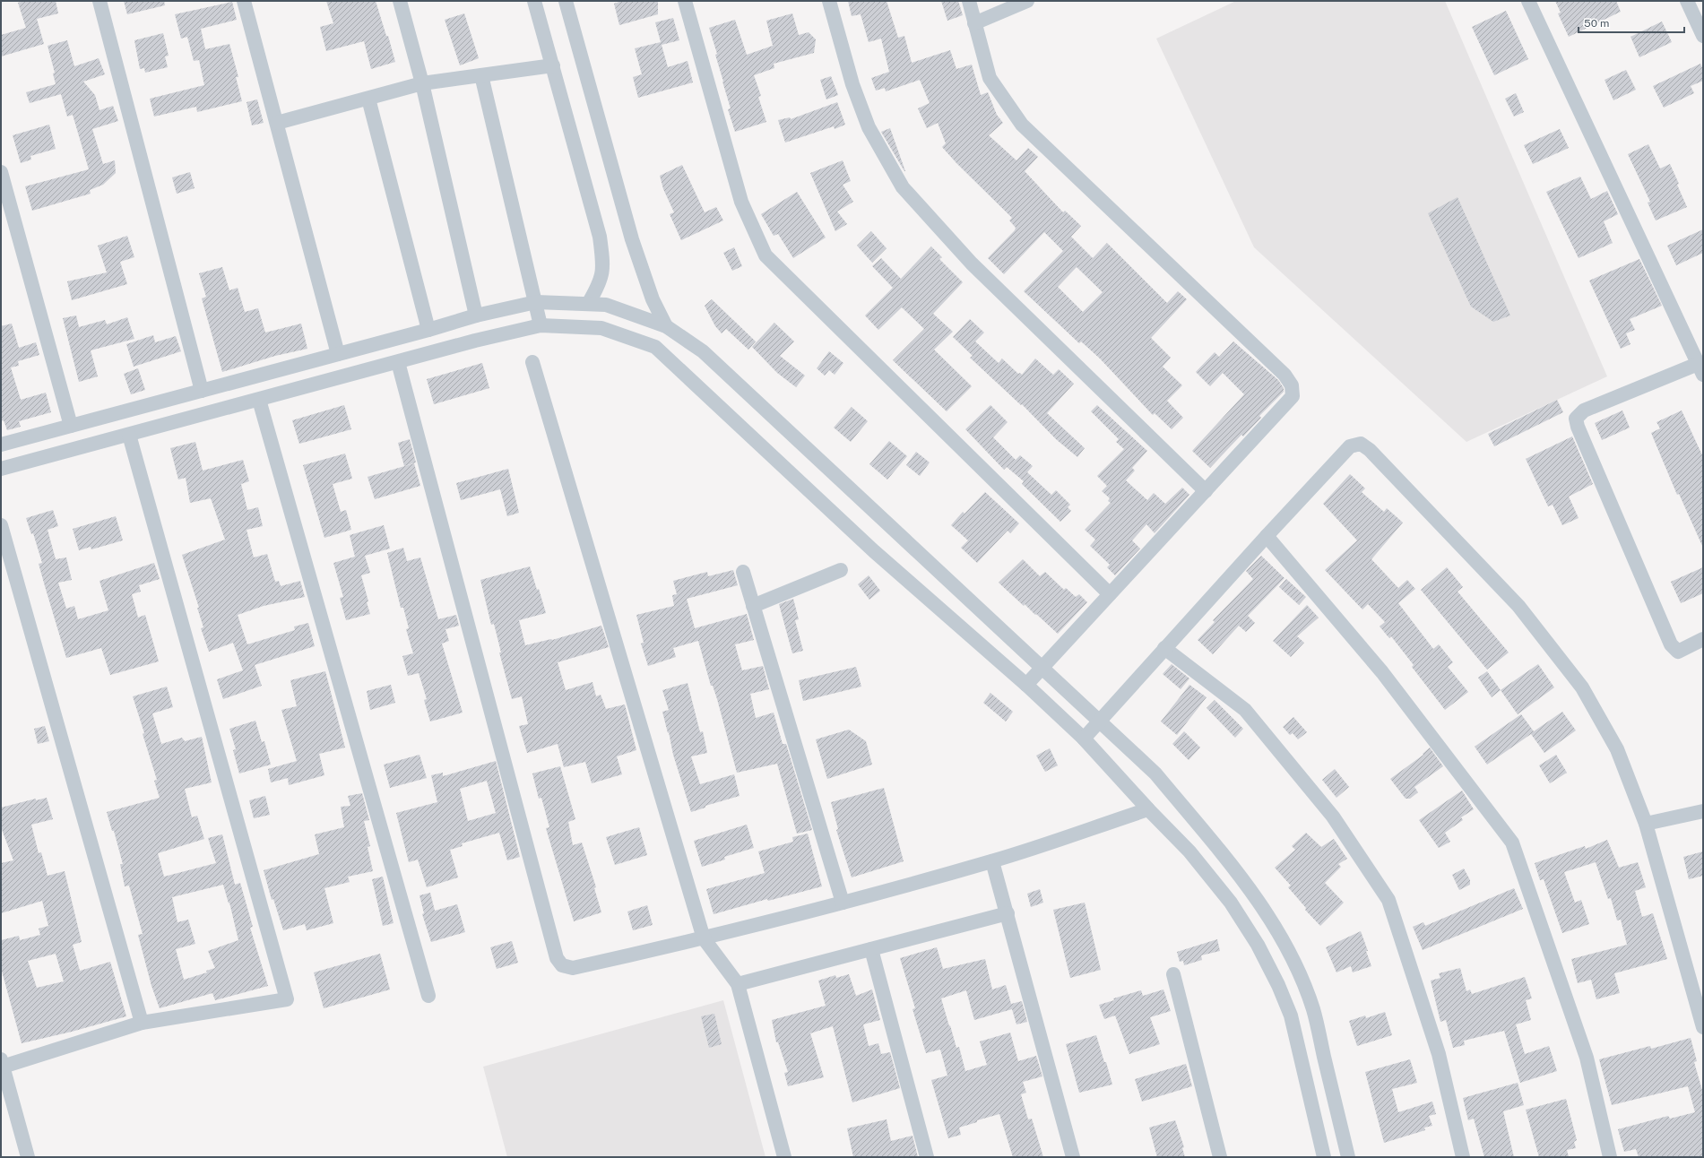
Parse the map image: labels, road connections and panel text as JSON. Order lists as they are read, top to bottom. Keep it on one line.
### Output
{"scale_bar":"50 m"}
